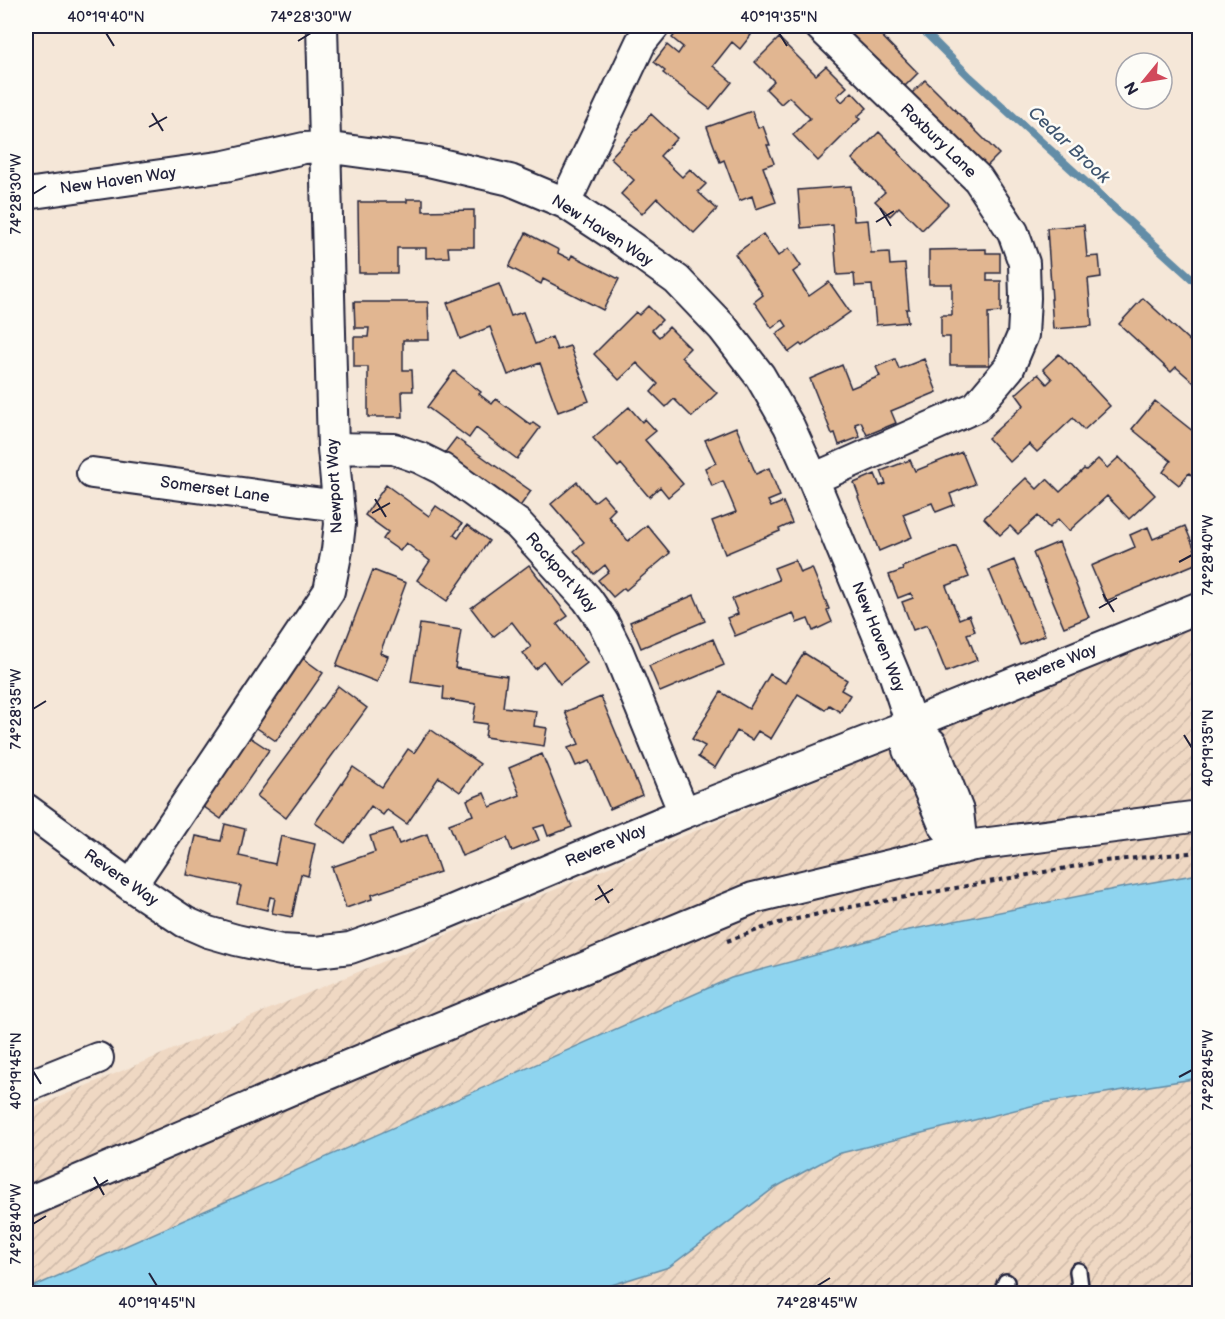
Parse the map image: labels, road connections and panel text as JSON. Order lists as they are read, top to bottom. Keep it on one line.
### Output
{"streets":{"street":["Roxbury Lane","New Haven Way","Newport Way","Somerset Lane","Rockport Way","Revere Way"]},"crossings":[["Roxbury Lane","New Haven Way"],["New Haven Way","Newport Way"],["New Haven Way","Revere Way"],["Newport Way","Somerset Lane"],["Newport Way","Rockport Way"],["Newport Way","Revere Way"],["Rockport Way","Revere Way"]],"water":["Cedar Brook"],"north":"bottom left","coordinates":["40°19'40\"N","74°28'30\"W","40°19'35\"N","74°28'40\"W","74°28'35\"W","74°28'45\"W","40°19'45\"N"]}
